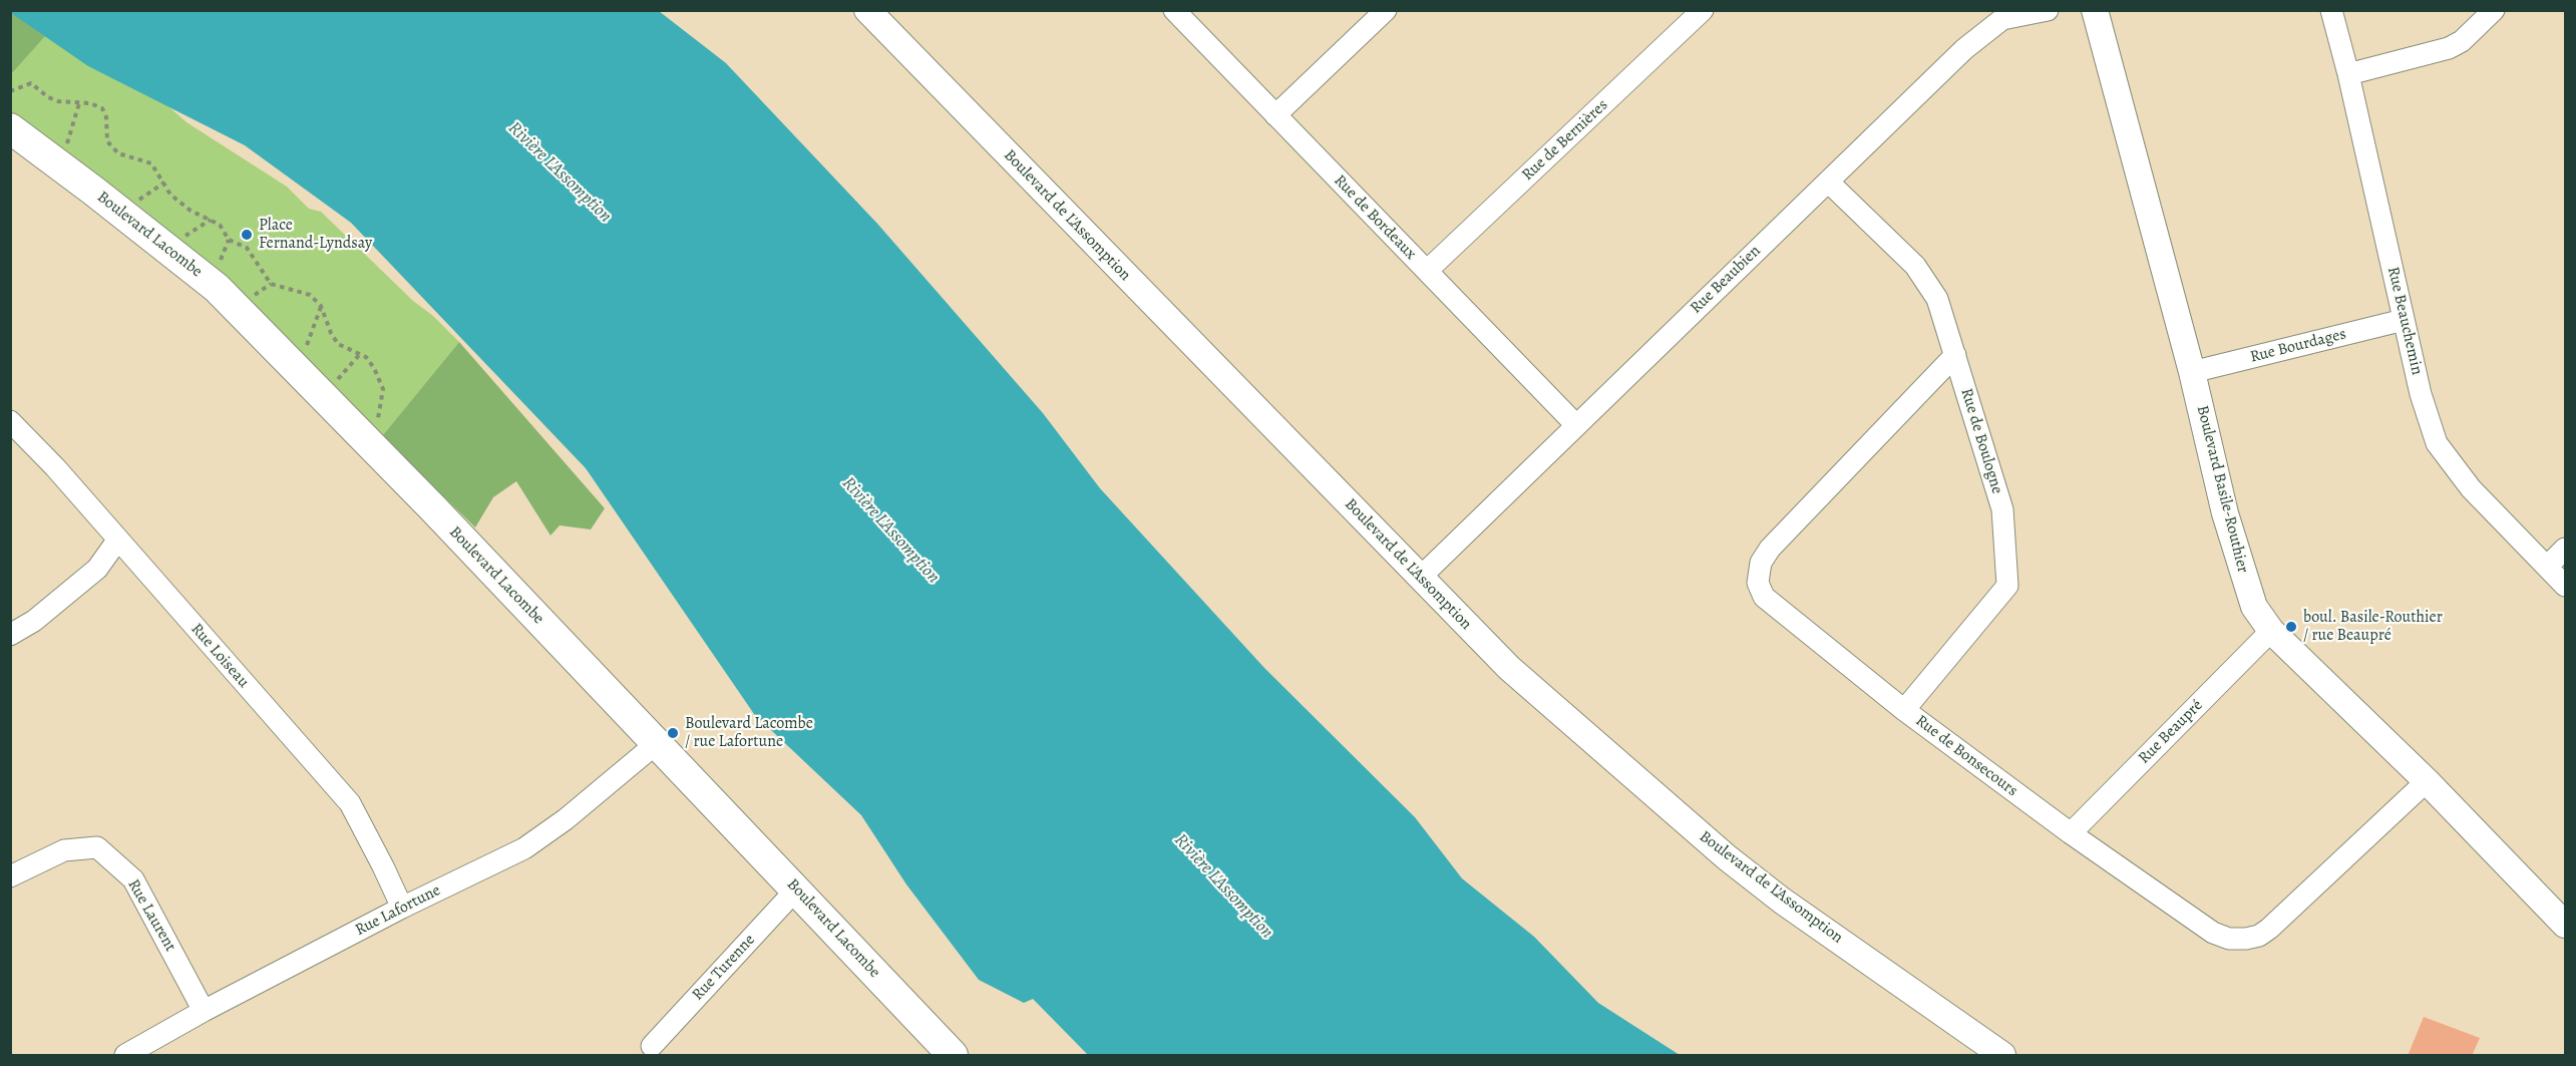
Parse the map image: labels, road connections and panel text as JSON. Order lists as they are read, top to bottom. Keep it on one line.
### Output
{"streets":{"main road":["Boulevard Lacombe"],"street":["Rue de Bernières","Boulevard de L'Assomption","Rue de Bordeaux","Rue Beaubien","Rue Beauchemin","Rue Bourdages","Rue de Boulogne","Boulevard Basile-Routhier","Rue Loiseau","Rue Beaupré","Rue de Bonsecours","Rue Lafortune","Rue Laurent","Rue Turenne"]},"crossings":[["Rue de Bernières","Rue de Bordeaux"],["Boulevard de L'Assomption","Rue Beaubien"],["Rue de Bordeaux","Rue Beaubien"],["Boulevard Lacombe","Rue Lafortune"],["Boulevard Lacombe","Rue Turenne"],["Rue Beaubien","Rue de Boulogne"],["Rue Beauchemin","Rue Bourdages"],["Rue Bourdages","Boulevard Basile-Routhier"],["Rue de Boulogne","Rue de Bonsecours"],["Boulevard Basile-Routhier","Rue Beaupré"],["Boulevard Basile-Routhier","Rue de Bonsecours"],["Rue Loiseau","Rue Lafortune"],["Rue Beaupré","Rue de Bonsecours"],["Rue Lafortune","Rue Laurent"]],"water":["Rivière L'Assomption"],"places":["Place Fernand-Lyndsay","boul. Basile-Routhier / rue Beaupré","Boulevard Lacombe / rue Lafortune"]}
